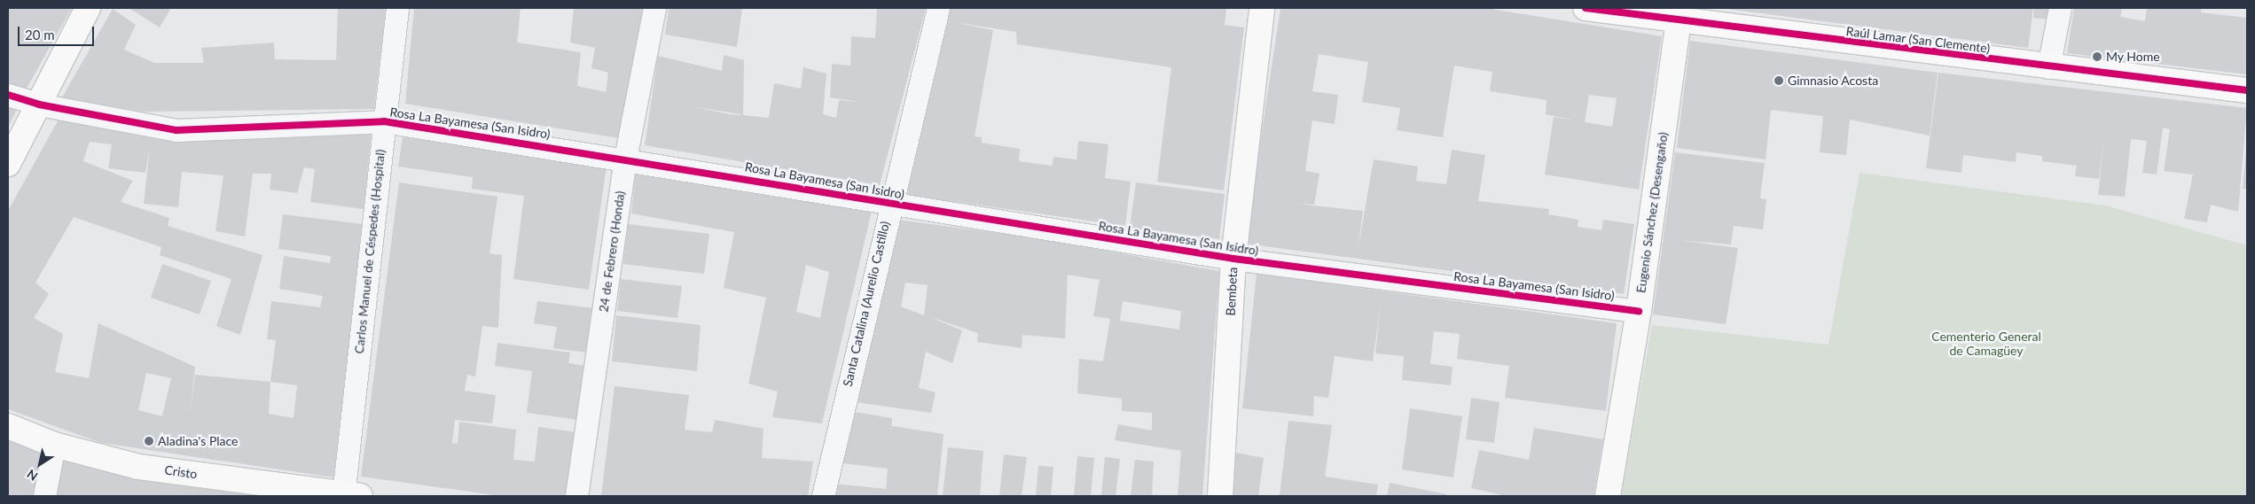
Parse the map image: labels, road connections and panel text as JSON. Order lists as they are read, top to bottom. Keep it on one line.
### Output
{"streets":{"street":["Raúl Lamar (San Clemente)","Rosa La Bayamesa (San Isidro)","Eugenio Sánchez (Desengaño)","Carlos Manuel de Céspedes (Hospital)","24 de Febrero (Honda)","Bembeta","Santa Catalina (Aurelio Castillo)","Cristo"]},"crossings":[["Raúl Lamar (San Clemente)","Eugenio Sánchez (Desengaño)"],["Rosa La Bayamesa (San Isidro)","Eugenio Sánchez (Desengaño)"],["Rosa La Bayamesa (San Isidro)","Carlos Manuel de Céspedes (Hospital)"],["Rosa La Bayamesa (San Isidro)","24 de Febrero (Honda)"],["Rosa La Bayamesa (San Isidro)","Bembeta"],["Rosa La Bayamesa (San Isidro)","Santa Catalina (Aurelio Castillo)"],["Carlos Manuel de Céspedes (Hospital)","Cristo"]],"parks":["Cementerio General de Camagüey"],"places":["My Home","Gimnasio Acosta","Aladina's Place"],"scale_bar":"20 m","north":"bottom left"}
